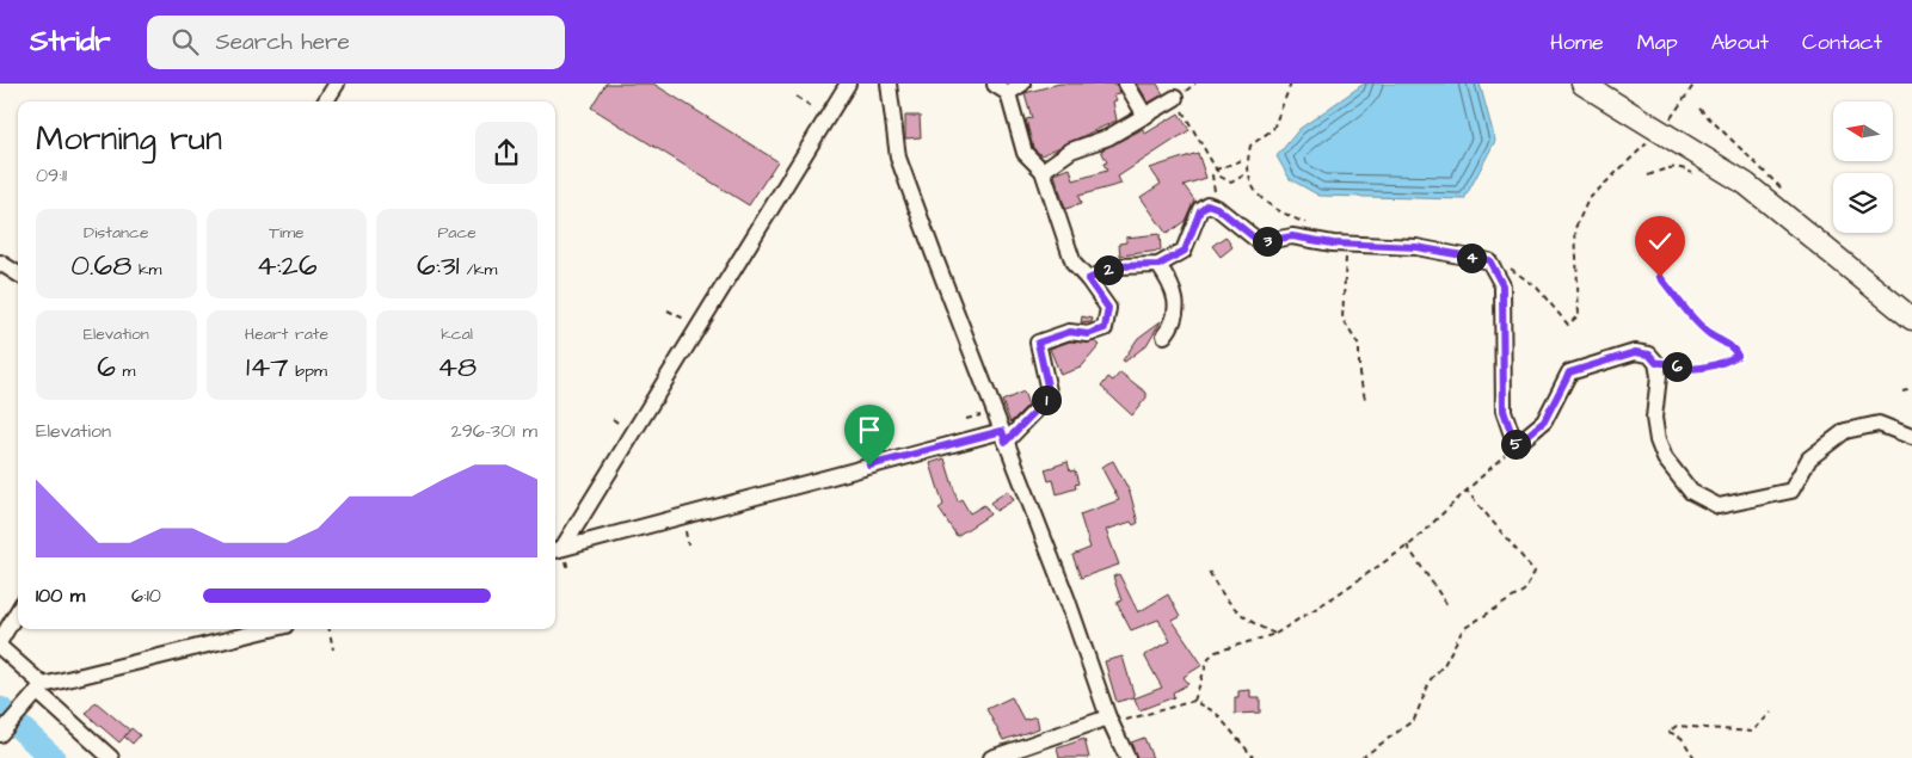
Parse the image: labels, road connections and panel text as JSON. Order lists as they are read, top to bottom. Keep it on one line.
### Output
{"north":"left","page":{"header":"Stridr","search":"Search here","nav":["Home","Map","About","Contact"],"heading":["Morning run","09:11"],"stats":[["Distance","0.68 km"],["Time","4:26"],["Pace","6:31 /km"],["Elevation","6 m"],["Heart rate","147 bpm"],["kcal","48"]],"pins":["3","4","2","6","1","5"],"chart":["Elevation","296–301 m"],"list":[{"name":"100 m","note":"6:10"}]}}
